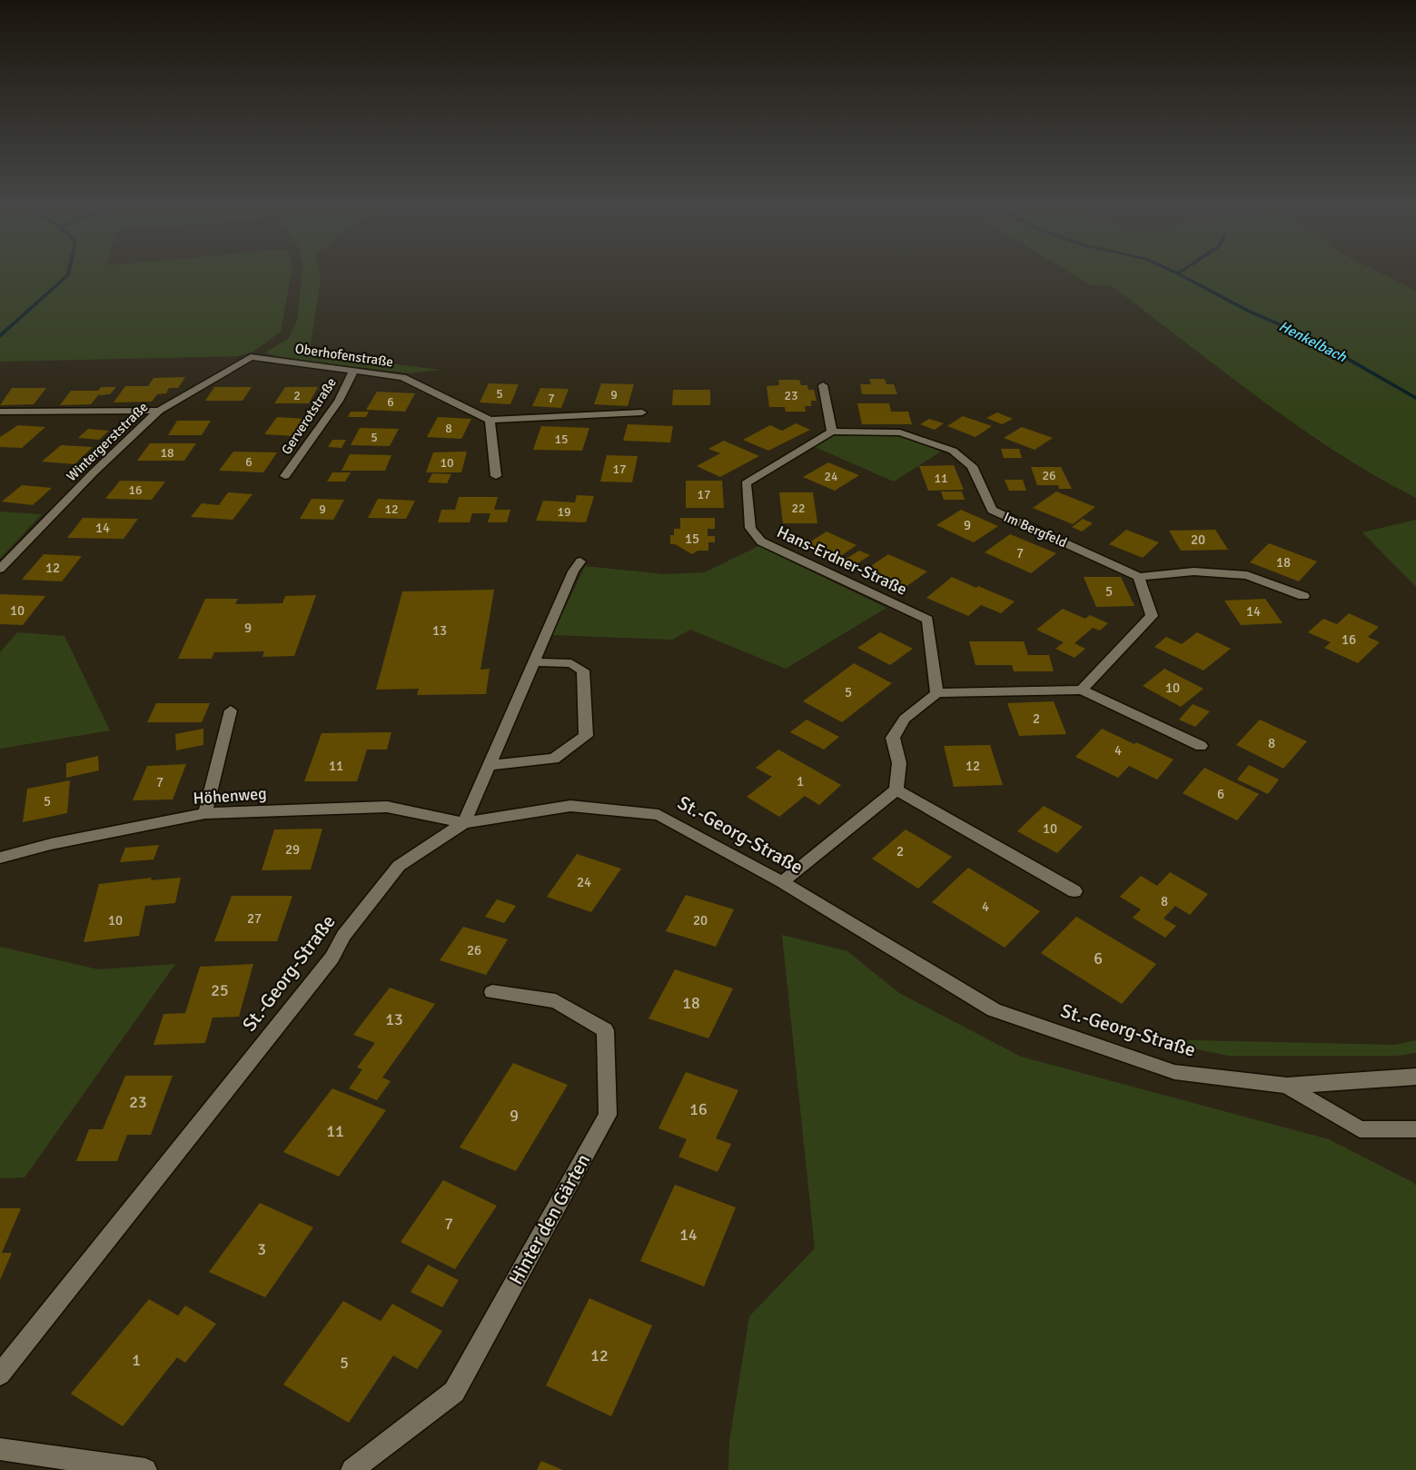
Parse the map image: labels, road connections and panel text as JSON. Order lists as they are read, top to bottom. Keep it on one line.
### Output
{"streets":{"street":["Oberhofenstraße","Gerverotstraße","Wintergerststraße","Im Bergfeld","Hans-Erdner-Straße","Höhenweg","St.-Georg-Straße","Hinter den Gärten"]},"crossings":[["Oberhofenstraße","Gerverotstraße"],["Oberhofenstraße","Wintergerststraße"],["Im Bergfeld","Hans-Erdner-Straße"],["Höhenweg","St.-Georg-Straße"]],"water":["Henkelbach"],"house_numbers":["5","9","2","23","7","6","8","5","15","18","6","10","17","26","24","11","16","17","22","9","12","19","9","14","15","20","7","18","12","5","10","14","9","13","16","10","5","2","8","4","11","12","1","7","6","5","10","29","2","24","8","4","27","10","20","26","6","25","18","13","23","16","9","11","7","14","3","12","1","5"]}
